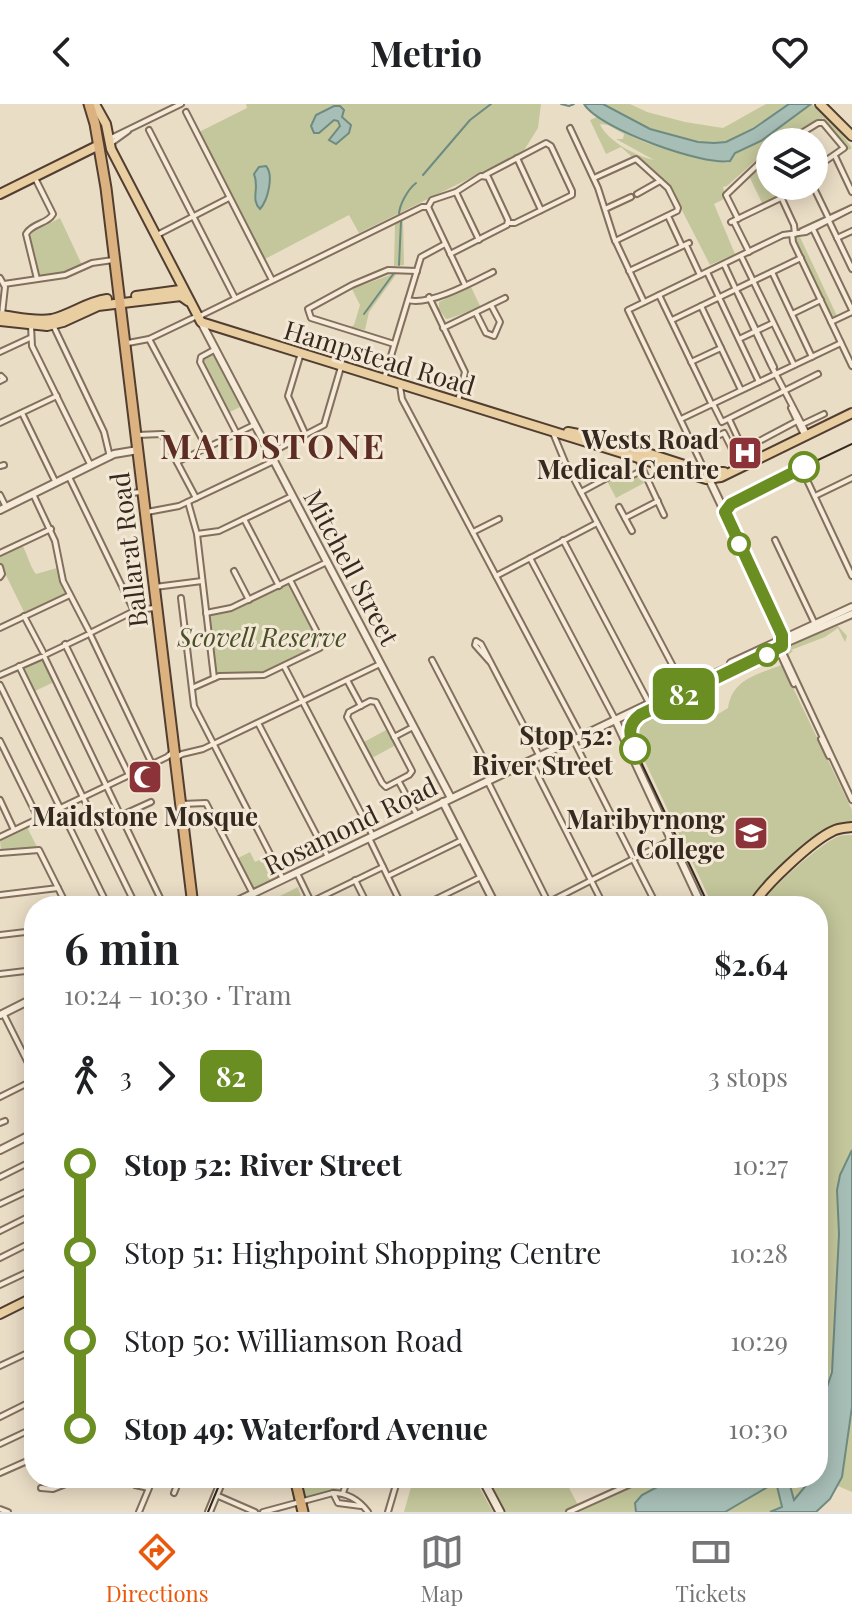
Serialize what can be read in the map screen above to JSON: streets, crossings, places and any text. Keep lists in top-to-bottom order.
{
  "streets": {
    "highway": ["Ballarat Road"],
    "main road": ["Hampstead Road", "Mitchell Street"],
    "street": ["Rosamond Road"]
  },
  "crossings": [
    ["Hampstead Road", "Mitchell Street"],
    ["Mitchell Street", "Rosamond Road"]
  ],
  "districts": ["MAIDSTONE"],
  "parks": ["Scovell Reserve"],
  "places": {
    "hospital": ["Wests Road Medical Centre"],
    "other": ["Stop 52: River Street"],
    "mosque": ["Maidstone Mosque"],
    "school or university": ["Maribyrnong College"]
  },
  "lines": ["tram line 82"],
  "page": {
    "header": "Metrio",
    "on_map": "82",
    "heading": ["6 min", "10:24 – 10:30 · Tram", "$2.64"],
    "legs": ["3", "82", "3 stops"],
    "list": [
      {
        "name": "Stop 52: River Street",
        "value": "10:27"
      },
      {
        "name": "Stop 51: Highpoint Shopping Centre",
        "value": "10:28"
      },
      {
        "name": "Stop 50: Williamson Road",
        "value": "10:29"
      },
      {
        "name": "Stop 49: Waterford Avenue",
        "value": "10:30"
      }
    ],
    "tabs": ["Directions", "Map", "Tickets"]
  }
}
